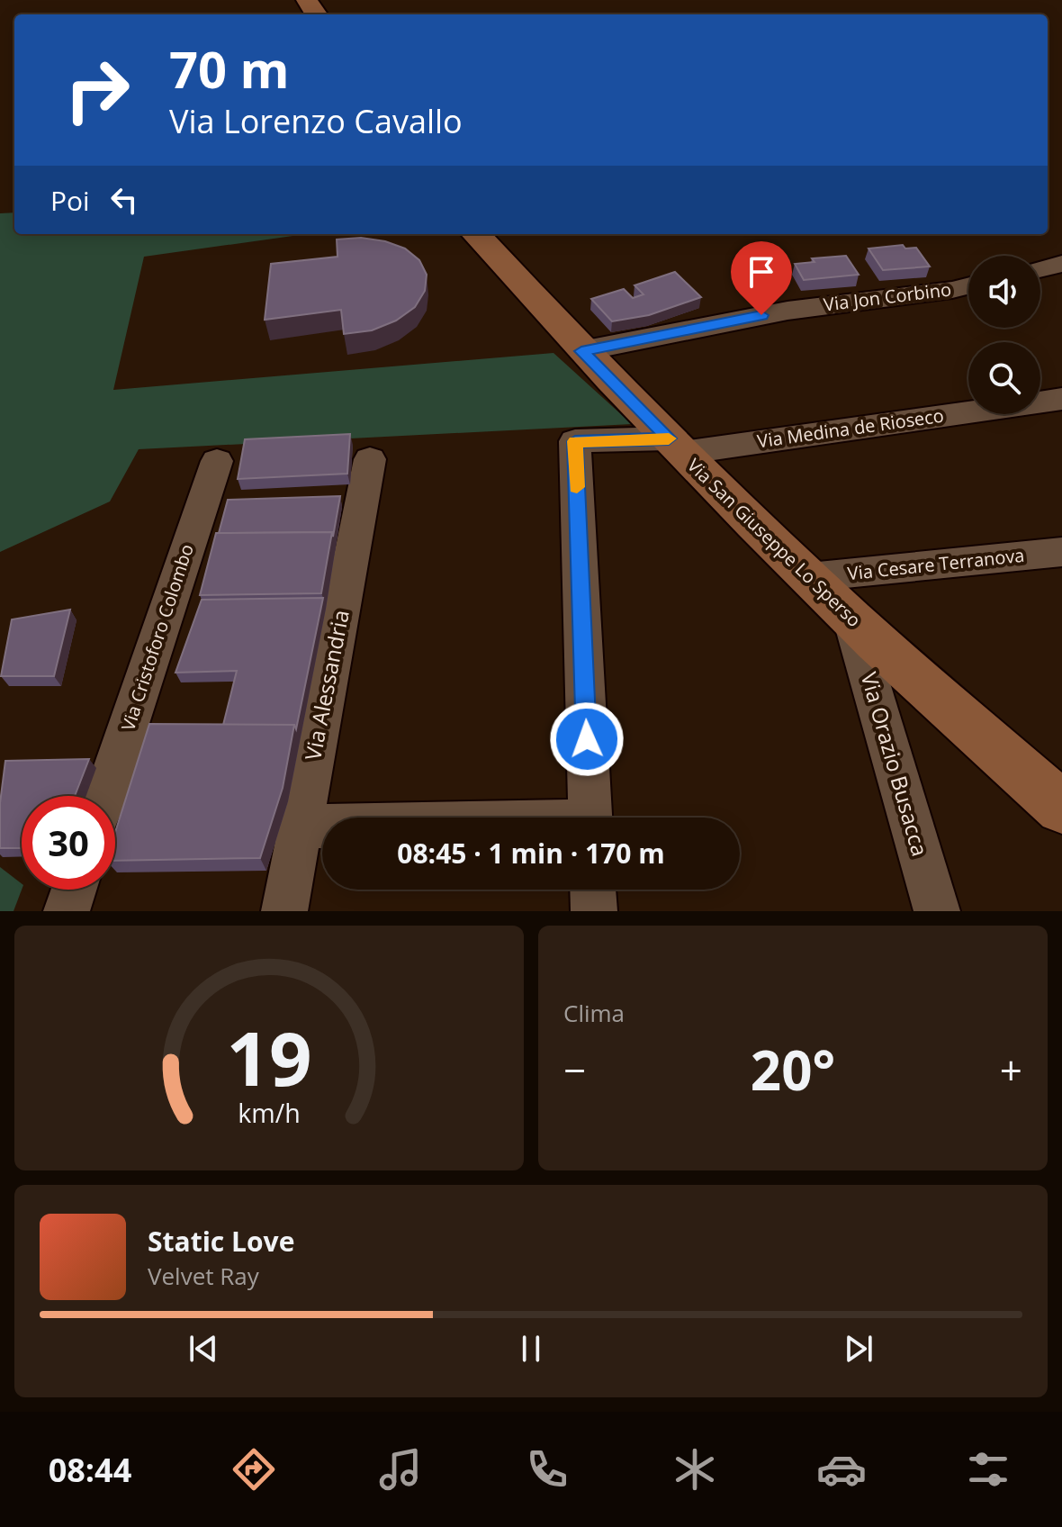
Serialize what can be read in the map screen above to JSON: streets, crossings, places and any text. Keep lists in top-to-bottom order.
{
  "streets": {
    "street": [
      "Via Jon Corbino",
      "Via Medina de Rioseco",
      "Via San Giuseppe Lo Sperso",
      "Via Cesare Terranova",
      "Via Cristoforo Colombo",
      "Via Alessandria",
      "Via Orazio Busacca"
    ]
  },
  "crossings": [
    ["Via Jon Corbino", "Via San Giuseppe Lo Sperso"],
    ["Via Medina de Rioseco", "Via San Giuseppe Lo Sperso"],
    ["Via San Giuseppe Lo Sperso", "Via Cesare Terranova"],
    ["Via San Giuseppe Lo Sperso", "Via Orazio Busacca"]
  ],
  "page": {
    "turn": ["70 m", "Via Lorenzo Cavallo"],
    "then": "Poi",
    "limit": "30",
    "trip": "08:45 · 1 min · 170 m",
    "tile": "Clima",
    "heat": ["−", "20°", "+"],
    "song": ["Static Love", "Velvet Ray"],
    "tabs": "08:44",
    "gauge": ["19", "km/h"]
  }
}
